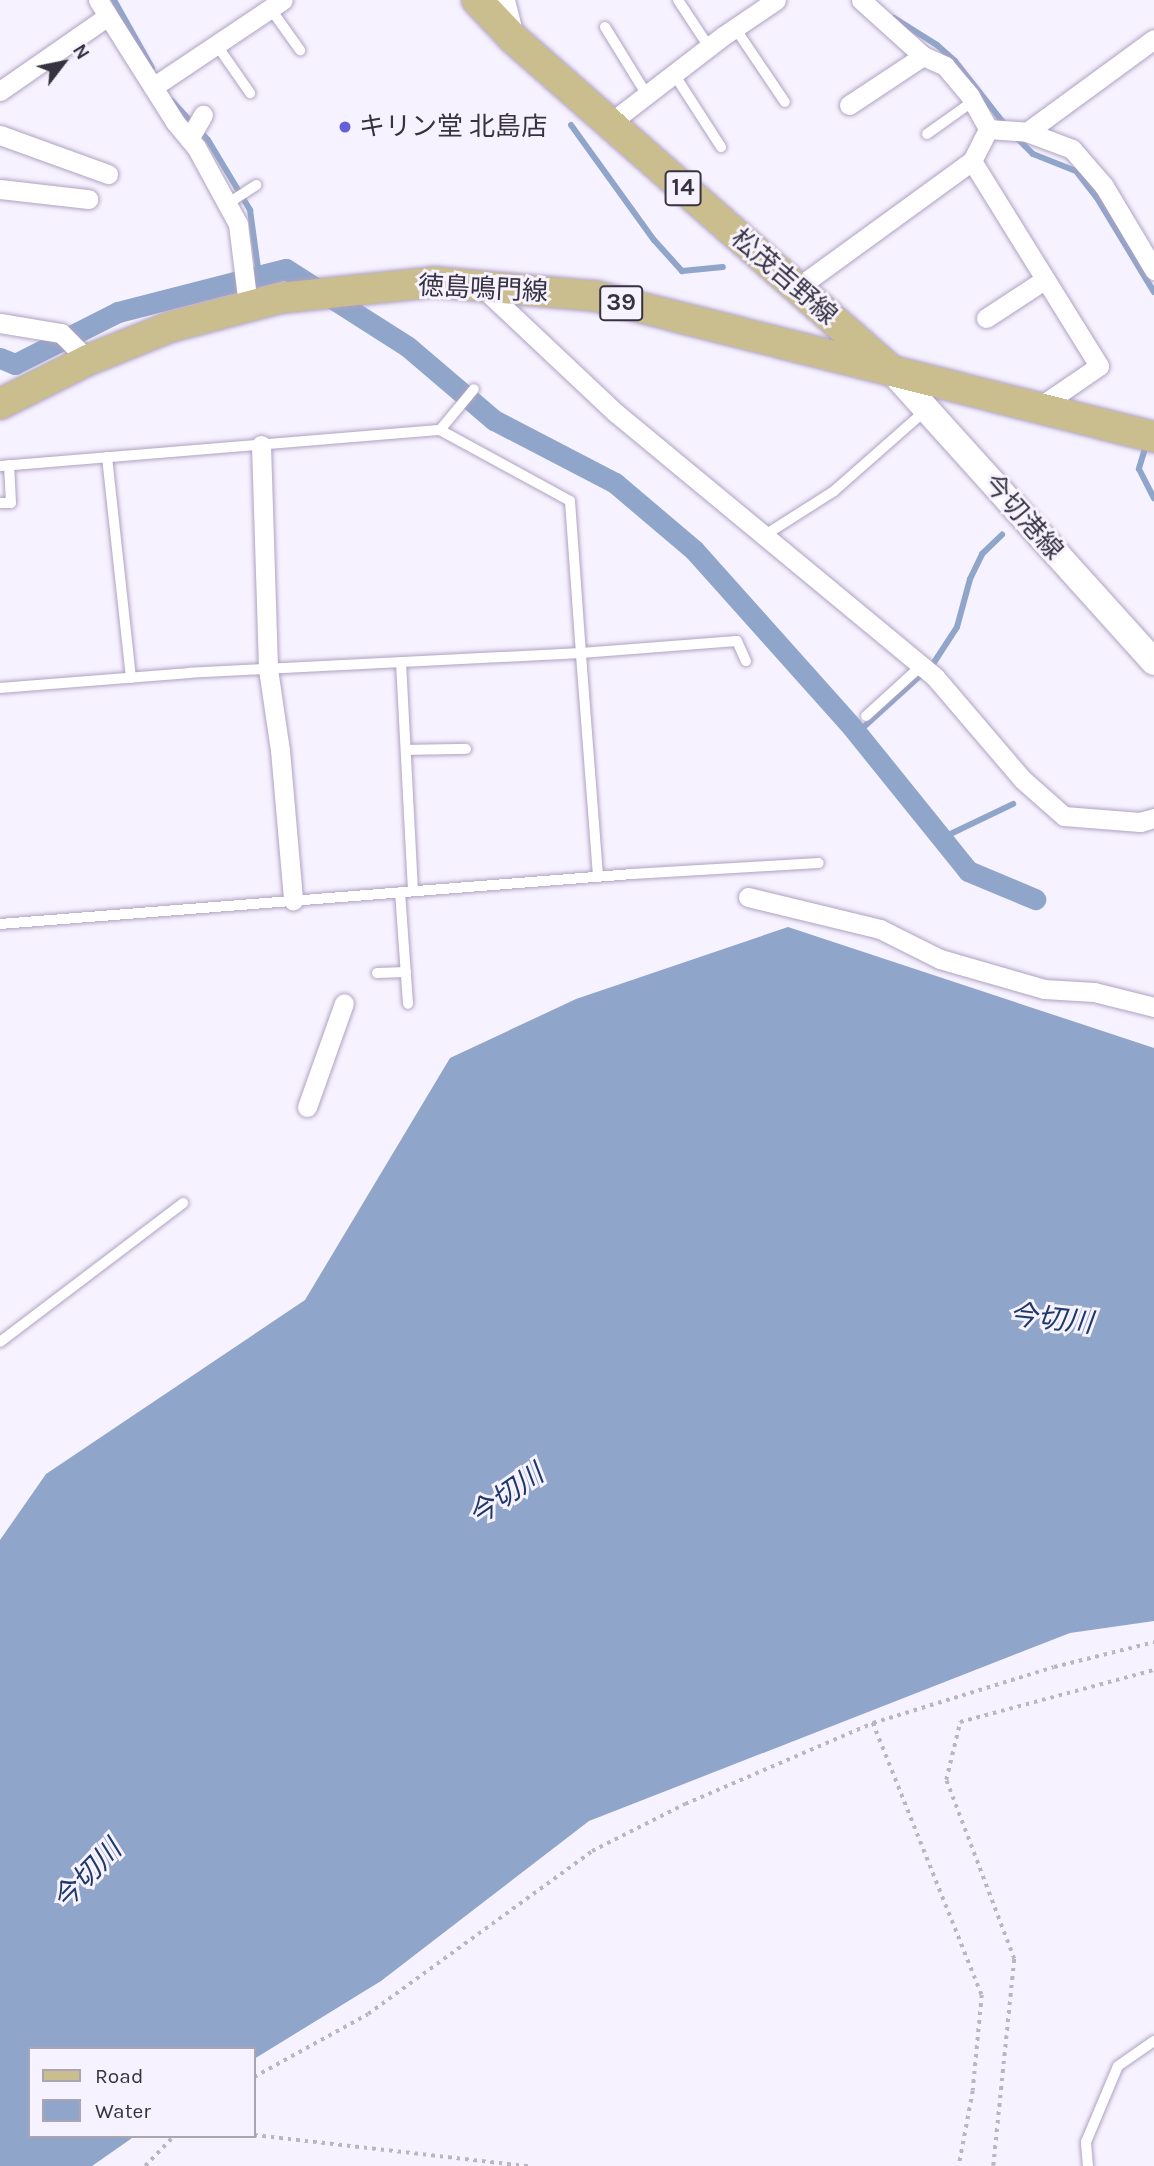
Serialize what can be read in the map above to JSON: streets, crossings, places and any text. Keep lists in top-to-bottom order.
{
  "streets": {
    "main road": [
      "14",
      "松茂吉野線",
      "徳島鳴門線",
      "39",
      "今切港線"
    ]
  },
  "crossings": [
    ["松茂吉野線", "徳島鳴門線"],
    ["松茂吉野線", "今切港線"],
    ["徳島鳴門線", "今切港線"]
  ],
  "water": ["今切川"],
  "places": ["キリン堂 北島店"],
  "legend": ["Road", "Water"],
  "north": "top right"
}
